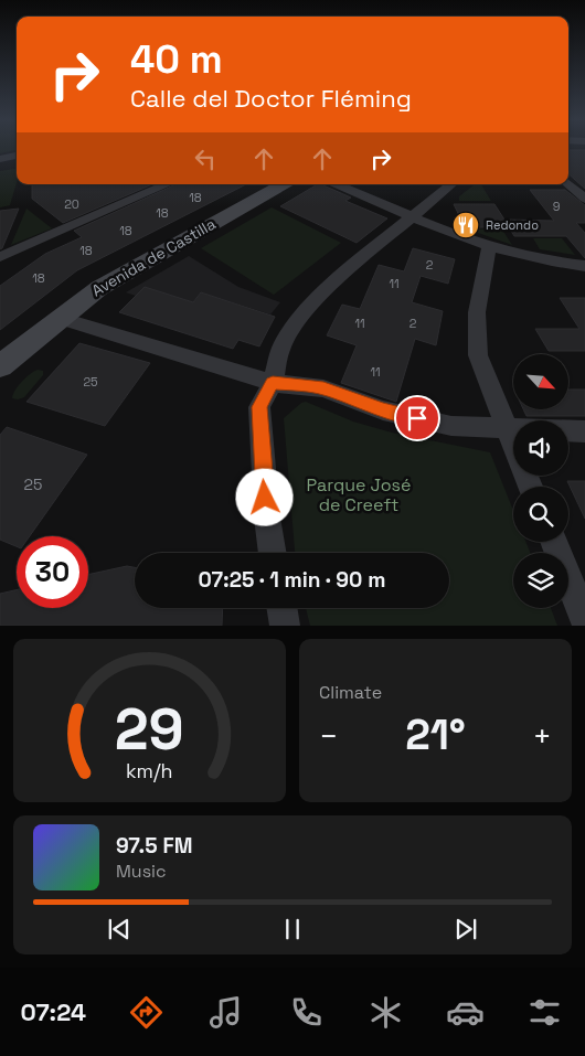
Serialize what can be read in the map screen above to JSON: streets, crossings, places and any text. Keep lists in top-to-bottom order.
{
  "streets": {
    "street": ["Avenida de Castilla"]
  },
  "parks": ["Parque José de Creeft"],
  "places": {
    "restaurant": ["Redondo"]
  },
  "house_numbers": [
    "18",
    "20",
    "9",
    "18",
    "18",
    "18",
    "2",
    "18",
    "11",
    "11",
    "2",
    "11",
    "25",
    "25"
  ],
  "north": "bottom right",
  "page": {
    "turn": ["40 m", "Calle del Doctor Fléming"],
    "limit": "30",
    "trip": "07:25 · 1 min · 90 m",
    "tile": "Climate",
    "heat": ["−", "21°", "+"],
    "song": ["97.5 FM", "Music"],
    "tabs": "07:24",
    "gauge": ["29", "km/h"]
  }
}
